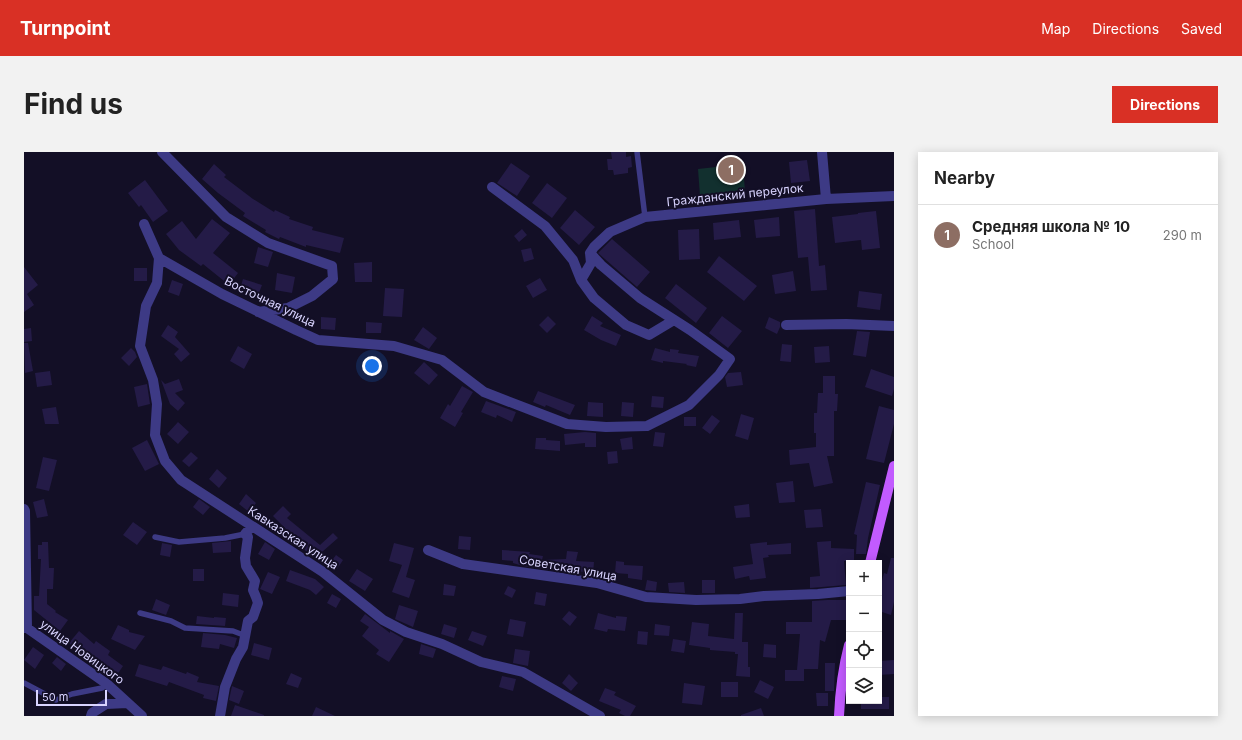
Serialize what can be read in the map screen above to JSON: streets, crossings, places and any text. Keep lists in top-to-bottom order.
{
  "streets": {
    "street": [
      "Гражданский переулок",
      "Восточная улица",
      "Кавказская улица",
      "Советская улица",
      "улица Новицкого"
    ]
  },
  "crossings": [
    ["Восточная улица", "Кавказская улица"]
  ],
  "scale_bar": "50 m",
  "page": {
    "header": "Turnpoint",
    "nav": ["Map", "Directions", "Saved"],
    "buttons": "Directions",
    "title": "Find us",
    "heading": "Nearby",
    "pins": "1",
    "list": [
      {
        "mark": "1",
        "name": "Средняя школа № 10",
        "note": "School",
        "value": "290 m"
      }
    ],
    "map_buttons": ["+", "−"],
    "scale": "50 m"
  }
}
